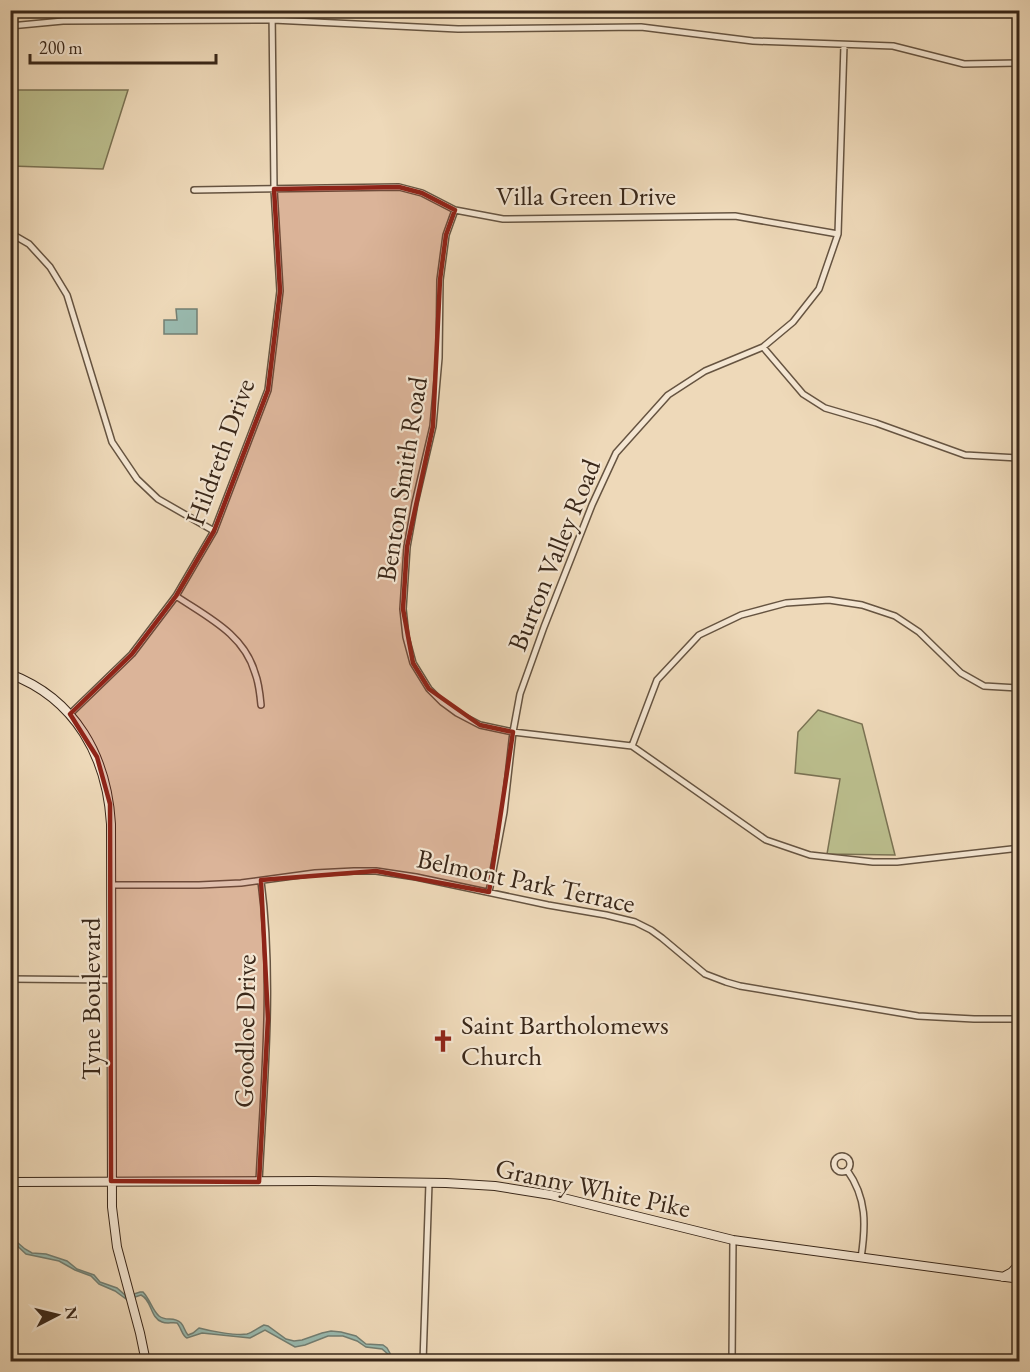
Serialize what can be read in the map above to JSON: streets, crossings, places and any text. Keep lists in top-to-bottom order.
{
  "streets": {
    "main road": ["Tyne Boulevard", "Granny White Pike"],
    "street": [
      "Villa Green Drive",
      "Hildreth Drive",
      "Benton Smith Road",
      "Burton Valley Road",
      "Belmont Park Terrace",
      "Goodloe Drive"
    ]
  },
  "crossings": [
    ["Villa Green Drive", "Hildreth Drive"],
    ["Villa Green Drive", "Benton Smith Road"],
    ["Villa Green Drive", "Burton Valley Road"],
    ["Hildreth Drive", "Tyne Boulevard"],
    ["Benton Smith Road", "Burton Valley Road"],
    ["Burton Valley Road", "Belmont Park Terrace"],
    ["Belmont Park Terrace", "Tyne Boulevard"],
    ["Belmont Park Terrace", "Goodloe Drive"],
    ["Tyne Boulevard", "Granny White Pike"],
    ["Goodloe Drive", "Granny White Pike"]
  ],
  "places": {
    "church": ["Saint Bartholomews Church"]
  },
  "scale_bar": "200 m",
  "north": "right"
}
